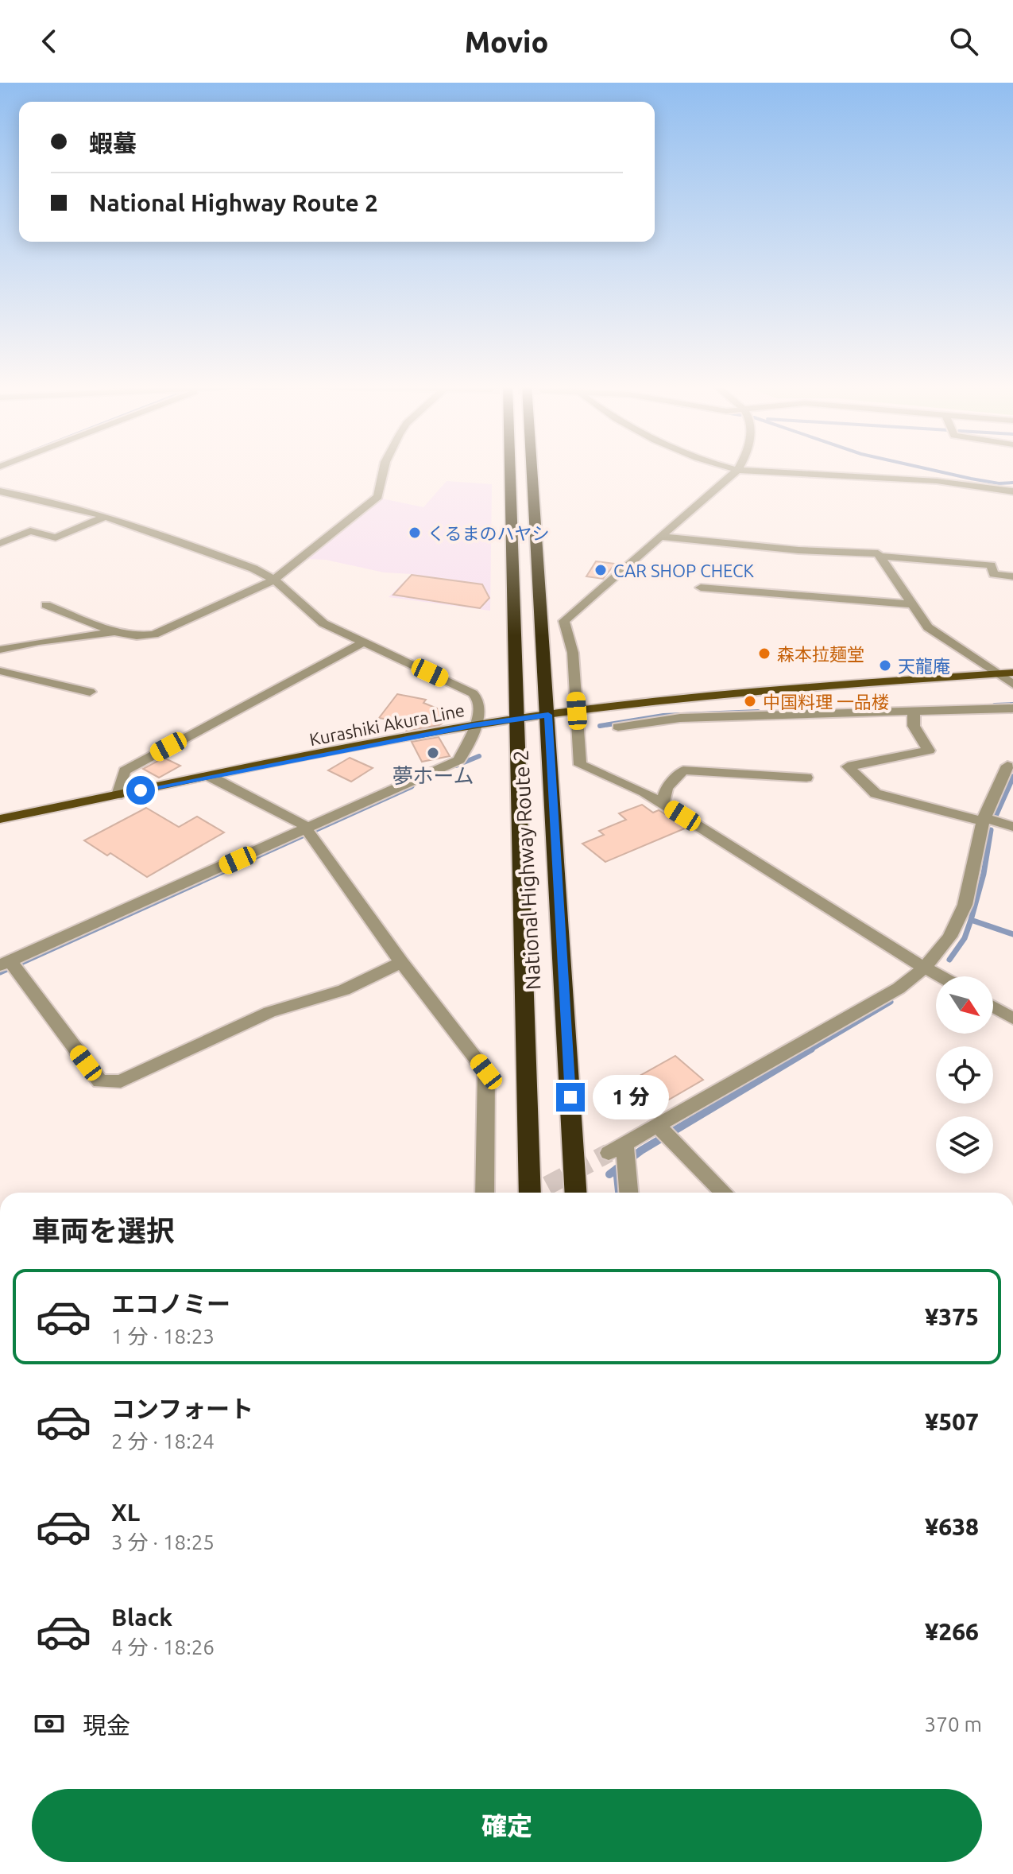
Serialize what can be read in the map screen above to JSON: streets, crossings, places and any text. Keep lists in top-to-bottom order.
{
  "streets": {
    "highway": ["National Highway Route 2"],
    "main road": ["Kurashiki Akura Line"]
  },
  "crossings": [
    ["Kurashiki Akura Line", "National Highway Route 2"]
  ],
  "places": [
    "くるまのハヤシ",
    "CAR SHOP CHECK",
    "森本拉麺堂",
    "天龍庵",
    "中国料理 一品楼",
    "夢ホーム"
  ],
  "north": "bottom right",
  "page": {
    "header": "Movio",
    "banner": ["蝦蟇", "National Highway Route 2"],
    "bubble": "1 分",
    "heading": "車両を選択",
    "list": [
      {
        "name": "エコノミー",
        "note": "1 分 · 18:23",
        "value": "¥375"
      },
      {
        "name": "コンフォート",
        "note": "2 分 · 18:24",
        "value": "¥507"
      },
      {
        "name": "XL",
        "note": "3 分 · 18:25",
        "value": "¥638"
      },
      {
        "name": "Black",
        "note": "4 分 · 18:26",
        "value": "¥266"
      }
    ],
    "pay": ["現金", "370 m"],
    "buttons": "確定"
  }
}
